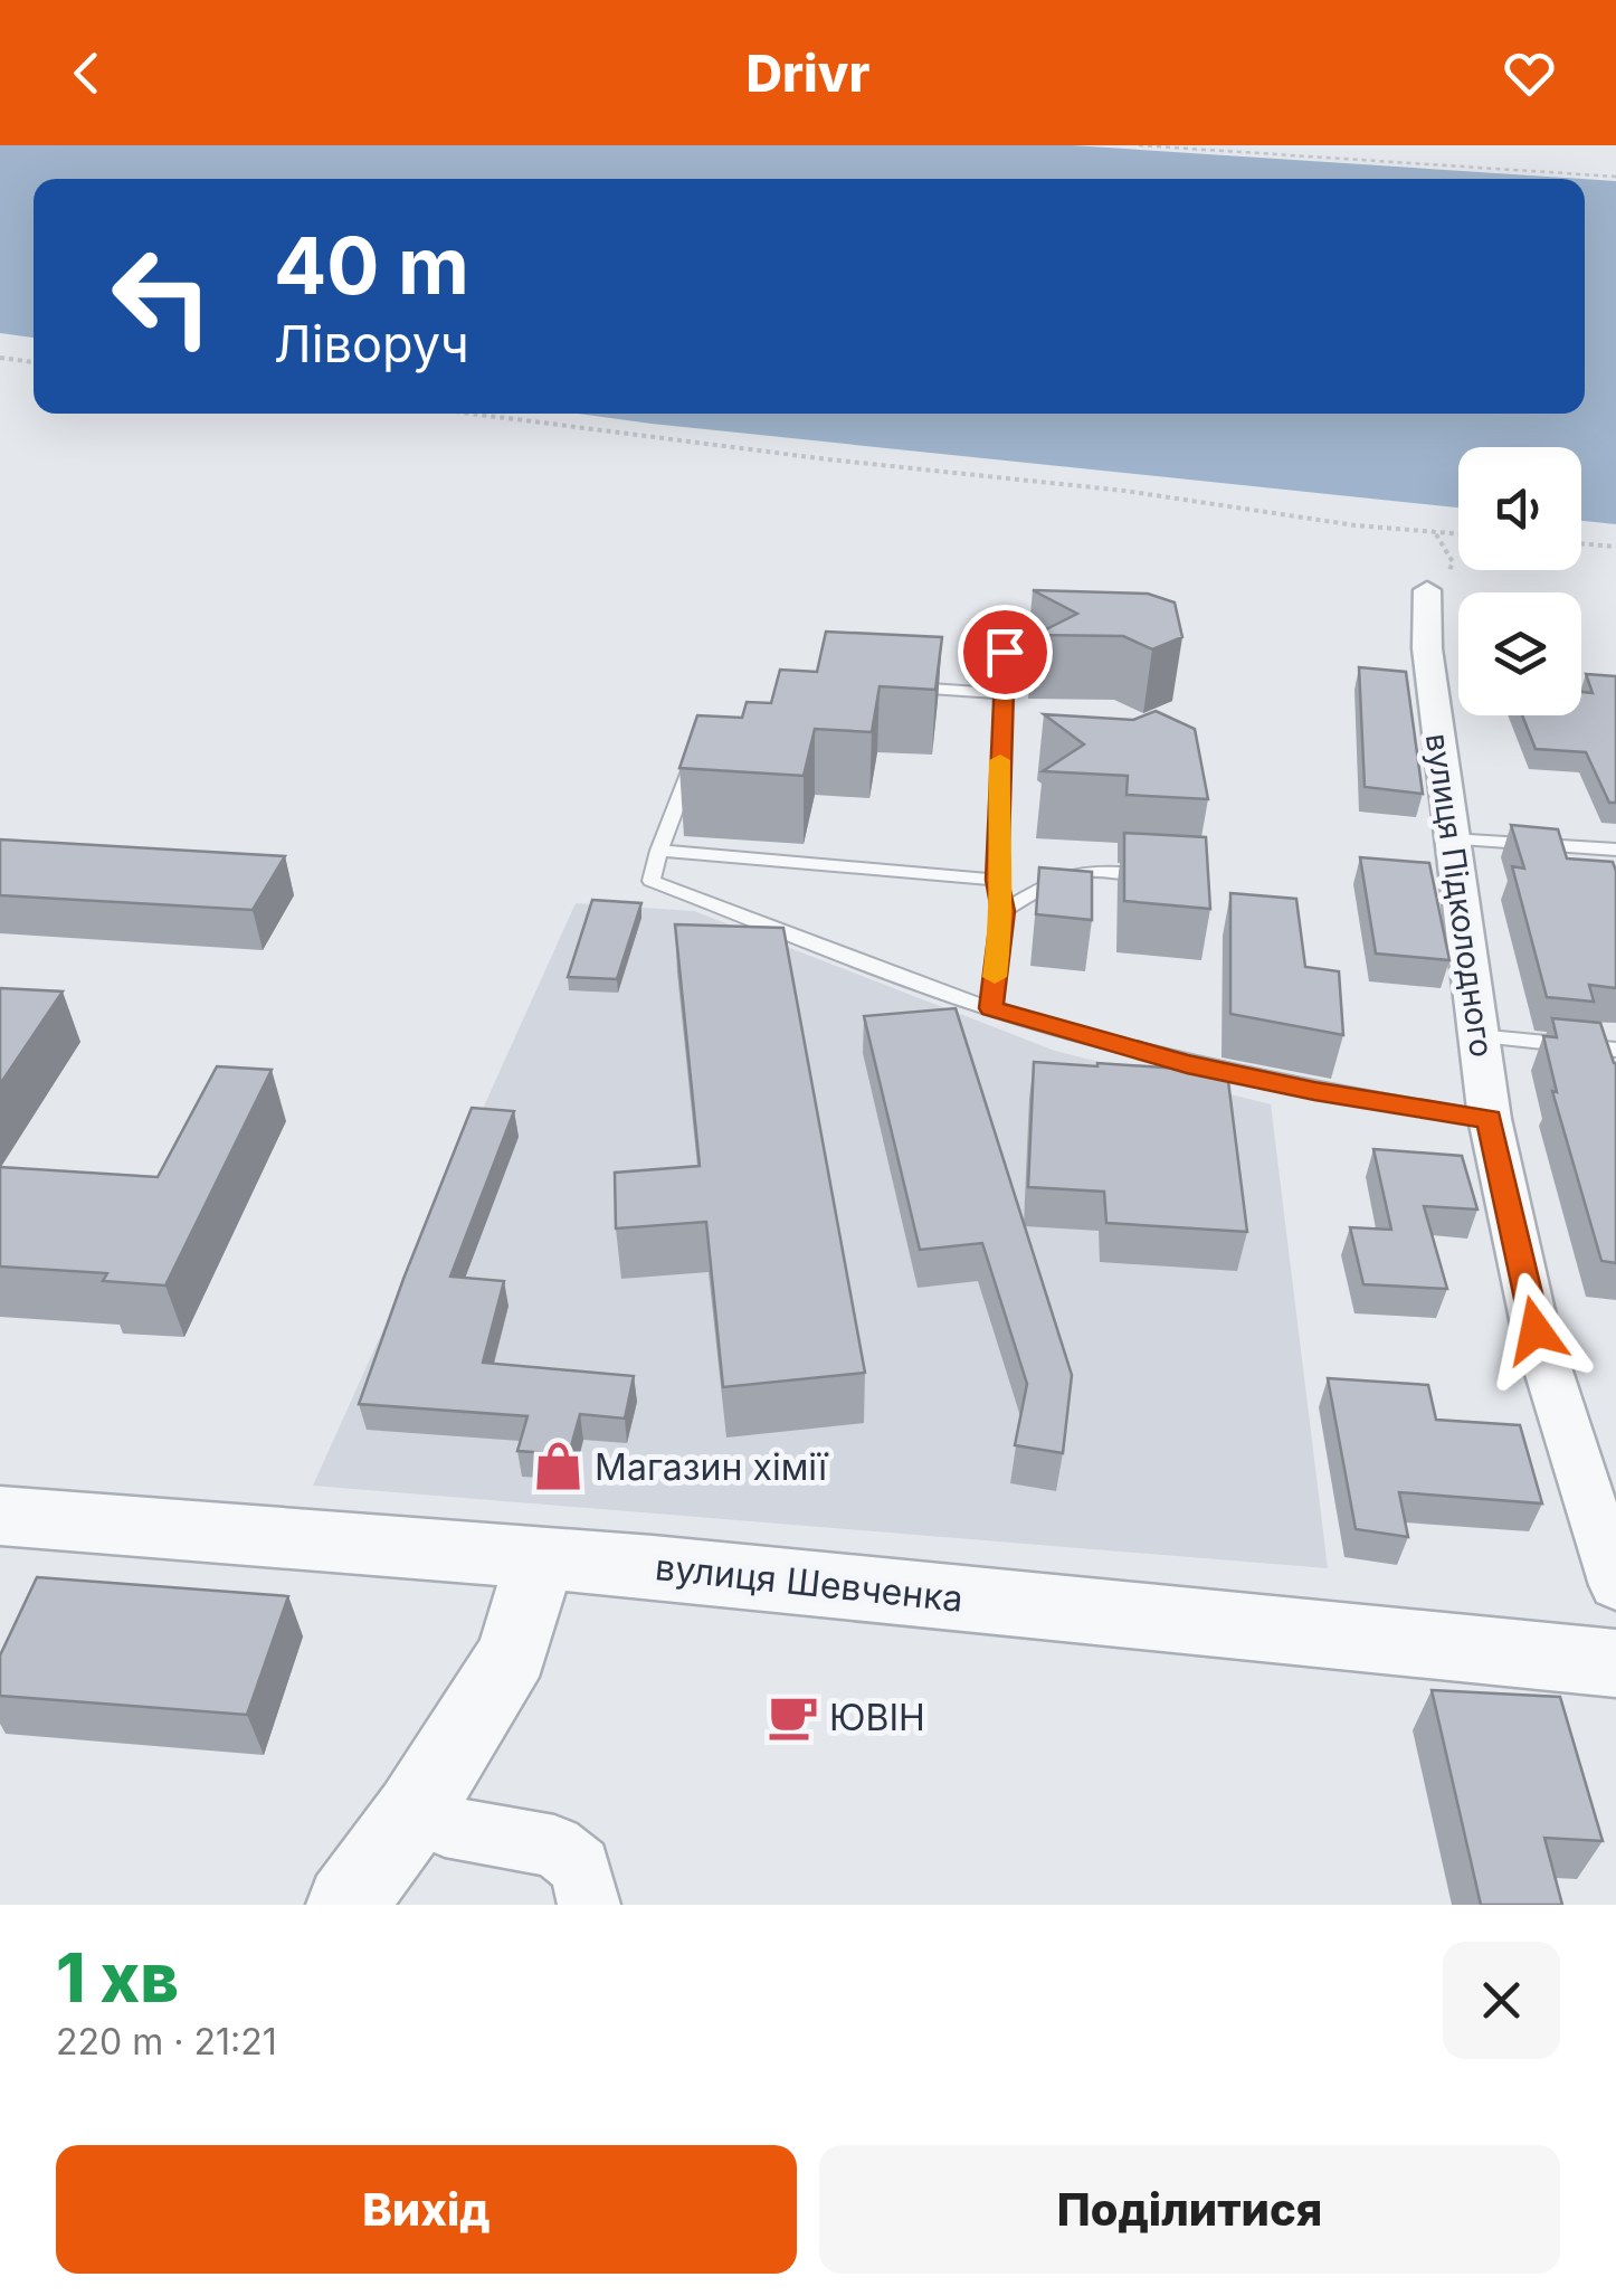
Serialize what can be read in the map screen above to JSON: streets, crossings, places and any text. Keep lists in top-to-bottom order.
{
  "streets": {
    "street": ["вулиця Підколодного", "вулиця Шевченка"]
  },
  "places": {
    "shop": ["Магазин хімії"],
    "cafe": ["ЮВІН"]
  },
  "page": {
    "header": "Drivr",
    "turn": ["40 m", "Ліворуч"],
    "heading": ["1 хв", "220 m · 21:21"],
    "buttons": ["Вихід", "Поділитися"]
  }
}
